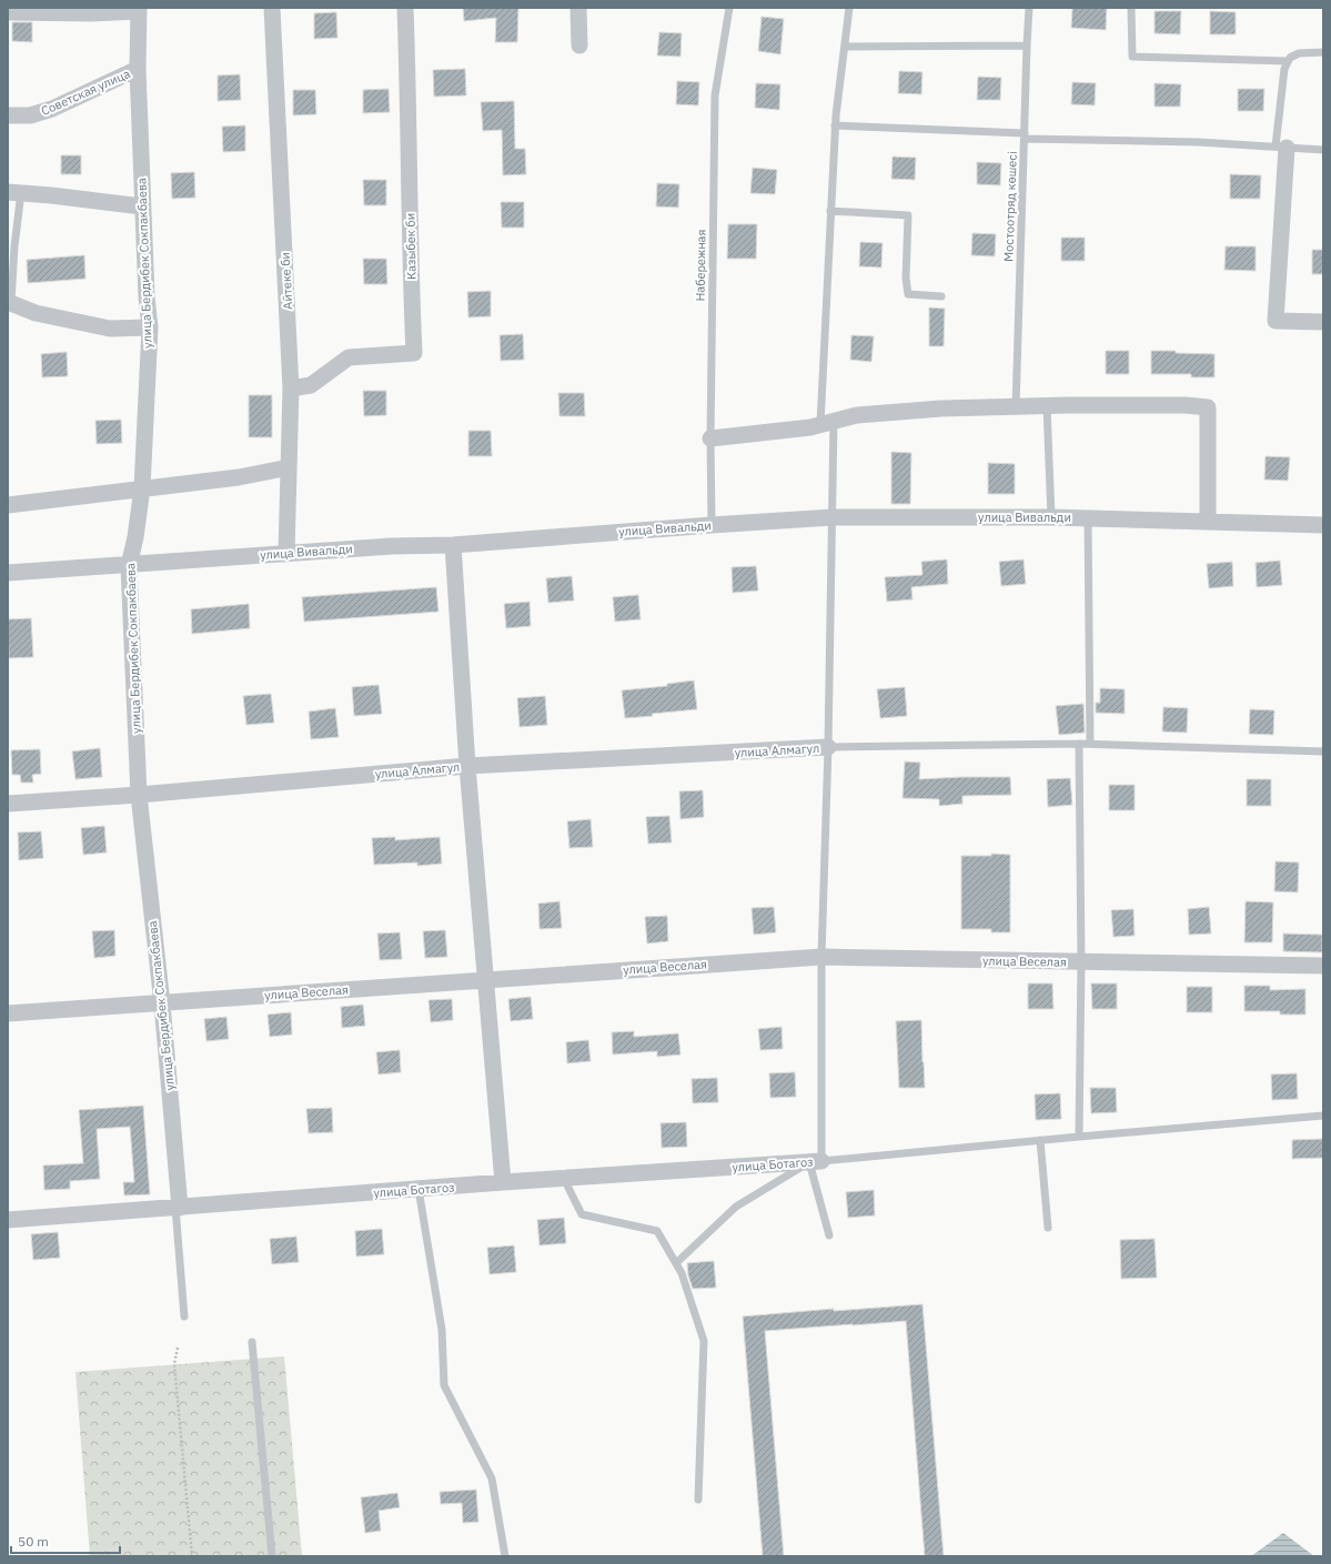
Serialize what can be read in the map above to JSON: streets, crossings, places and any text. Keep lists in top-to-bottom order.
{
  "streets": {
    "street": [
      "Советская улица",
      "Казыбек би",
      "улица Бердибек Сокпакбаева",
      "Айтеке би",
      "улица Вивальди",
      "улица Алмагул",
      "улица Веселая",
      "улица Ботагоз"
    ],
    "lane": ["Мостоотряд көшесі", "Набережная"]
  },
  "crossings": [
    ["Советская улица", "улица Бердибек Сокпакбаева"],
    ["Казыбек би", "Айтеке би"],
    ["улица Бердибек Сокпакбаева", "улица Вивальди"],
    ["улица Бердибек Сокпакбаева", "улица Алмагул"],
    ["улица Бердибек Сокпакбаева", "улица Веселая"],
    ["улица Бердибек Сокпакбаева", "улица Ботагоз"],
    ["Набережная", "улица Вивальди"],
    ["Айтеке би", "улица Вивальди"]
  ],
  "scale_bar": "50 m"
}
